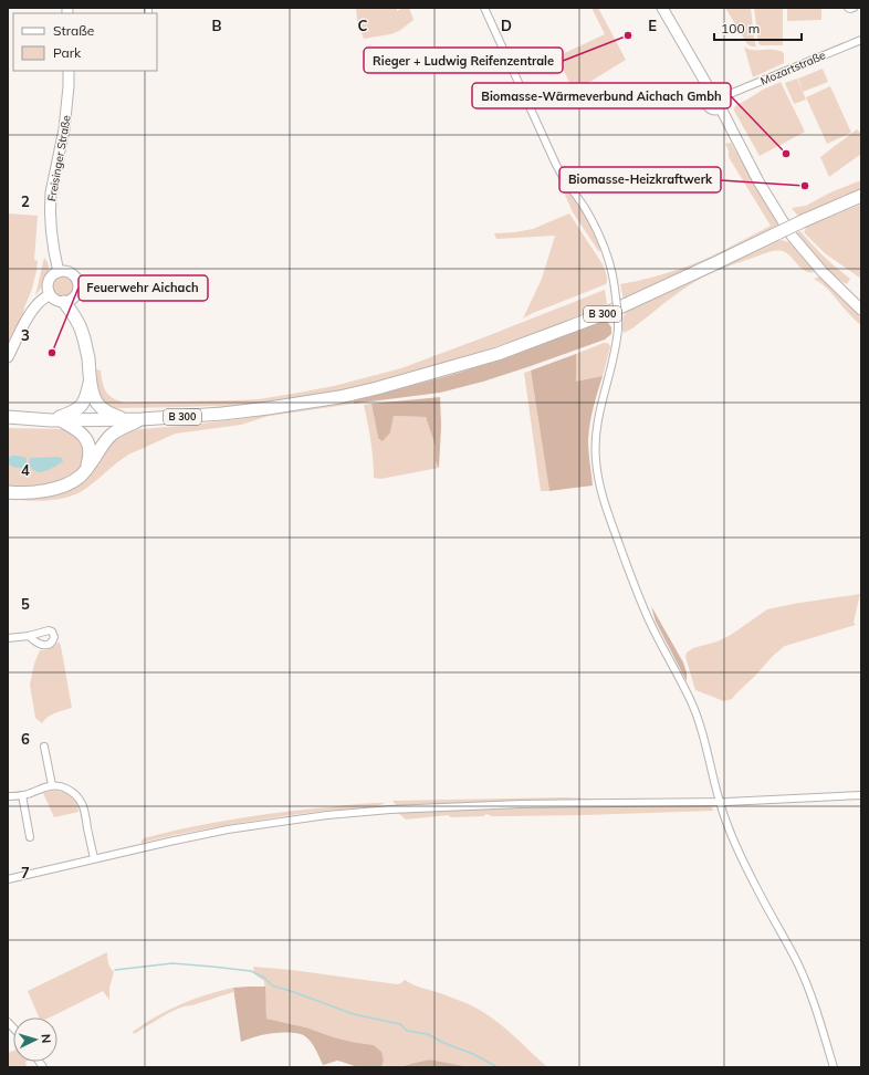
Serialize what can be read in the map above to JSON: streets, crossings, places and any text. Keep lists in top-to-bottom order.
{
  "streets": {
    "highway": ["B 300"],
    "main road": ["Freisinger Straße"],
    "street": ["Mozartstraße"]
  },
  "places": [
    "Rieger + Ludwig Reifenzentrale",
    "Biomasse-Wärmeverbund Aichach Gmbh",
    "Biomasse-Heizkraftwerk",
    "Feuerwehr Aichach"
  ],
  "legend": ["Straße", "Park"],
  "scale_bar": "100 m",
  "north": "right",
  "grid": {
    "columns": [
      "B",
      "C",
      "D",
      "E"
    ],
    "rows": [
      "2",
      "3",
      "4",
      "5",
      "6",
      "7"
    ]
  }
}
